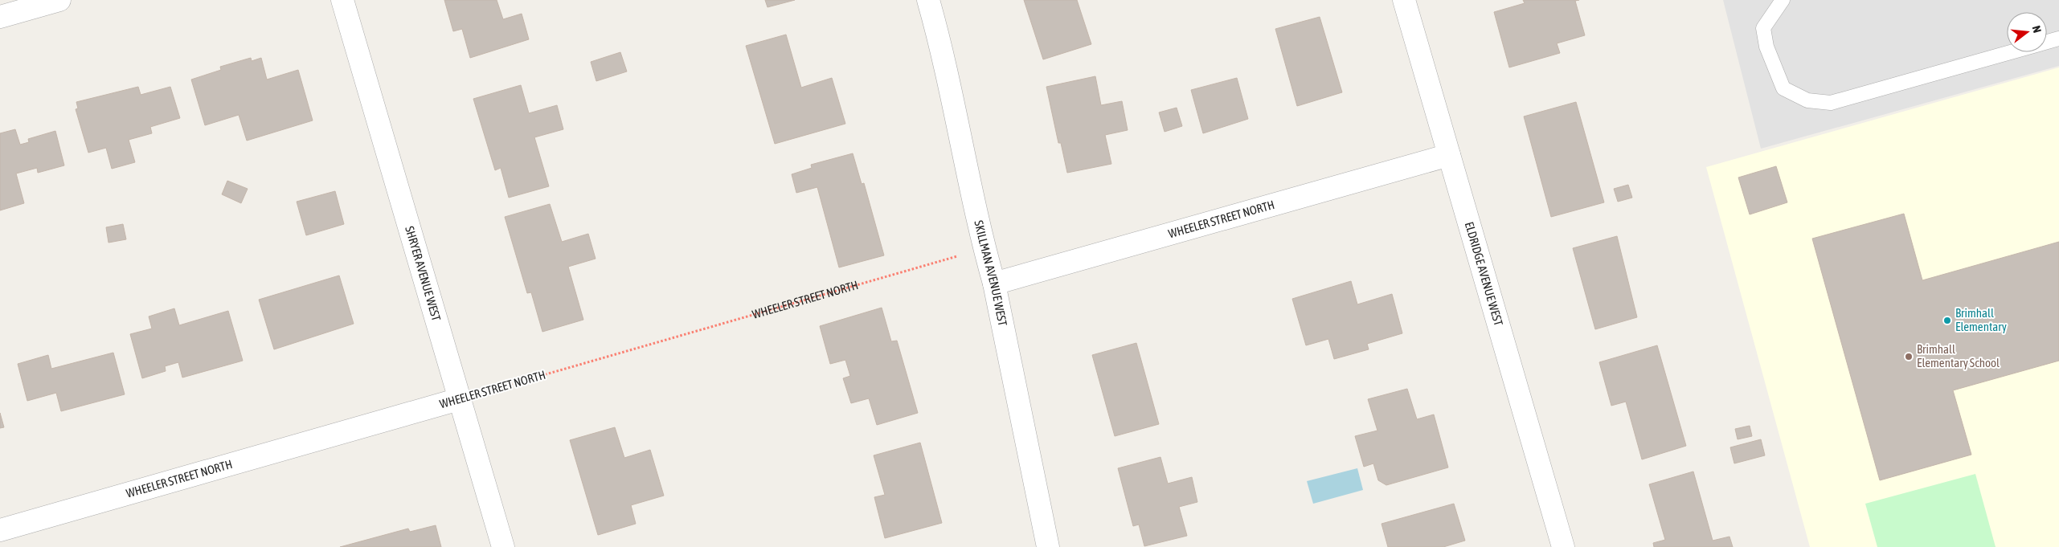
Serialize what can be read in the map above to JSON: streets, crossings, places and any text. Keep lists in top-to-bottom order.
{
  "streets": {
    "street": [
      "WHEELER STREET NORTH",
      "SKILLMAN AVENUE WEST",
      "SHRYER AVENUE WEST",
      "ELDRIDGE AVENUE WEST"
    ]
  },
  "crossings": [
    ["WHEELER STREET NORTH", "SKILLMAN AVENUE WEST"],
    ["WHEELER STREET NORTH", "SHRYER AVENUE WEST"],
    ["WHEELER STREET NORTH", "ELDRIDGE AVENUE WEST"]
  ],
  "places": ["Brimhall Elementary", "Brimhall Elementary School"],
  "north": "right"
}
